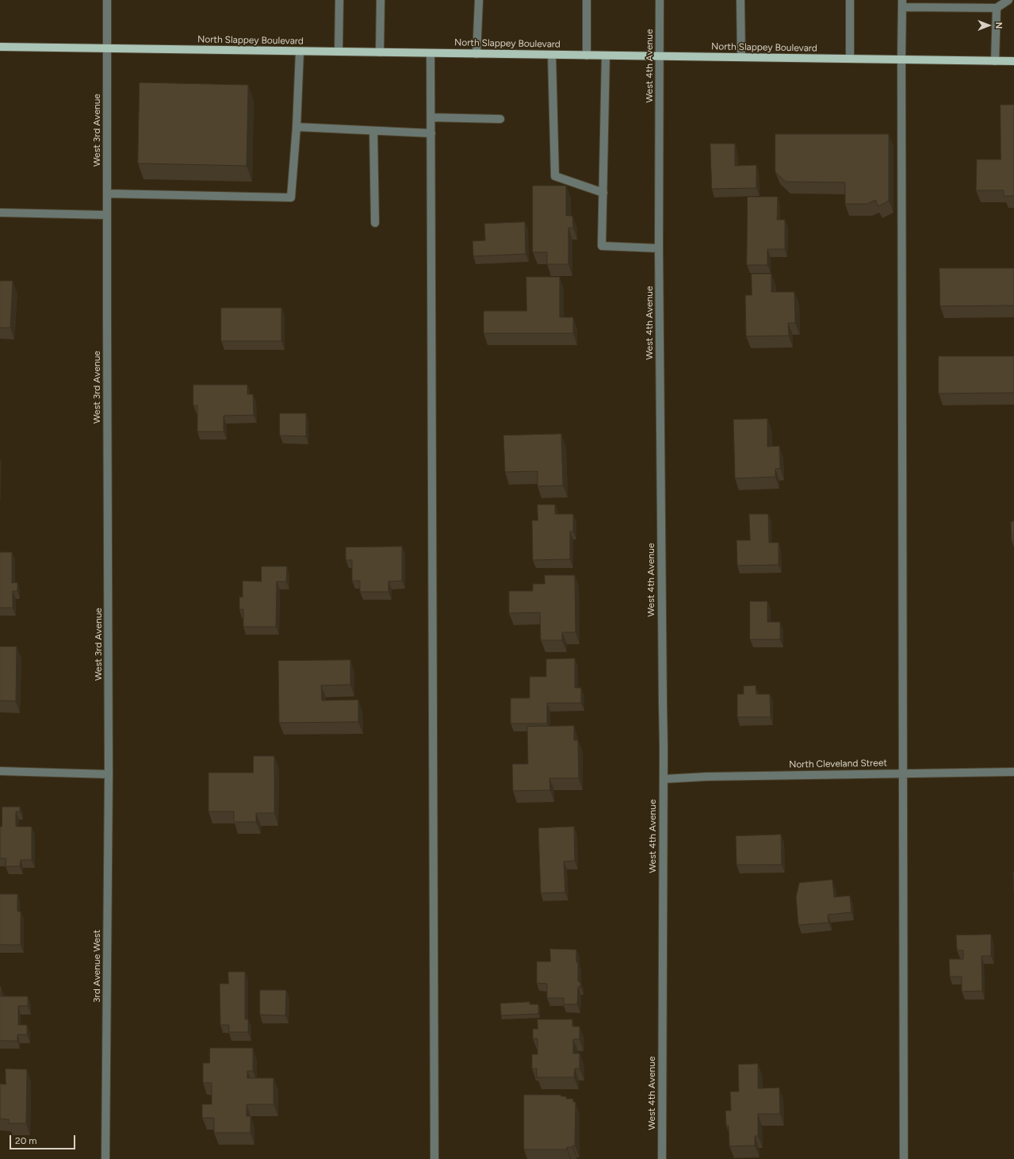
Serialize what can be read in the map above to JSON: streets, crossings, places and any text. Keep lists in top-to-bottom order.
{
  "streets": {
    "main road": ["North Slappey Boulevard"],
    "street": [
      "West 4th Avenue",
      "West 3rd Avenue",
      "North Cleveland Street",
      "3rd Avenue West"
    ]
  },
  "crossings": [
    ["North Slappey Boulevard", "West 4th Avenue"],
    ["North Slappey Boulevard", "West 3rd Avenue"],
    ["West 4th Avenue", "North Cleveland Street"],
    ["West 3rd Avenue", "3rd Avenue West"]
  ],
  "scale_bar": "20 m",
  "north": "right"
}
